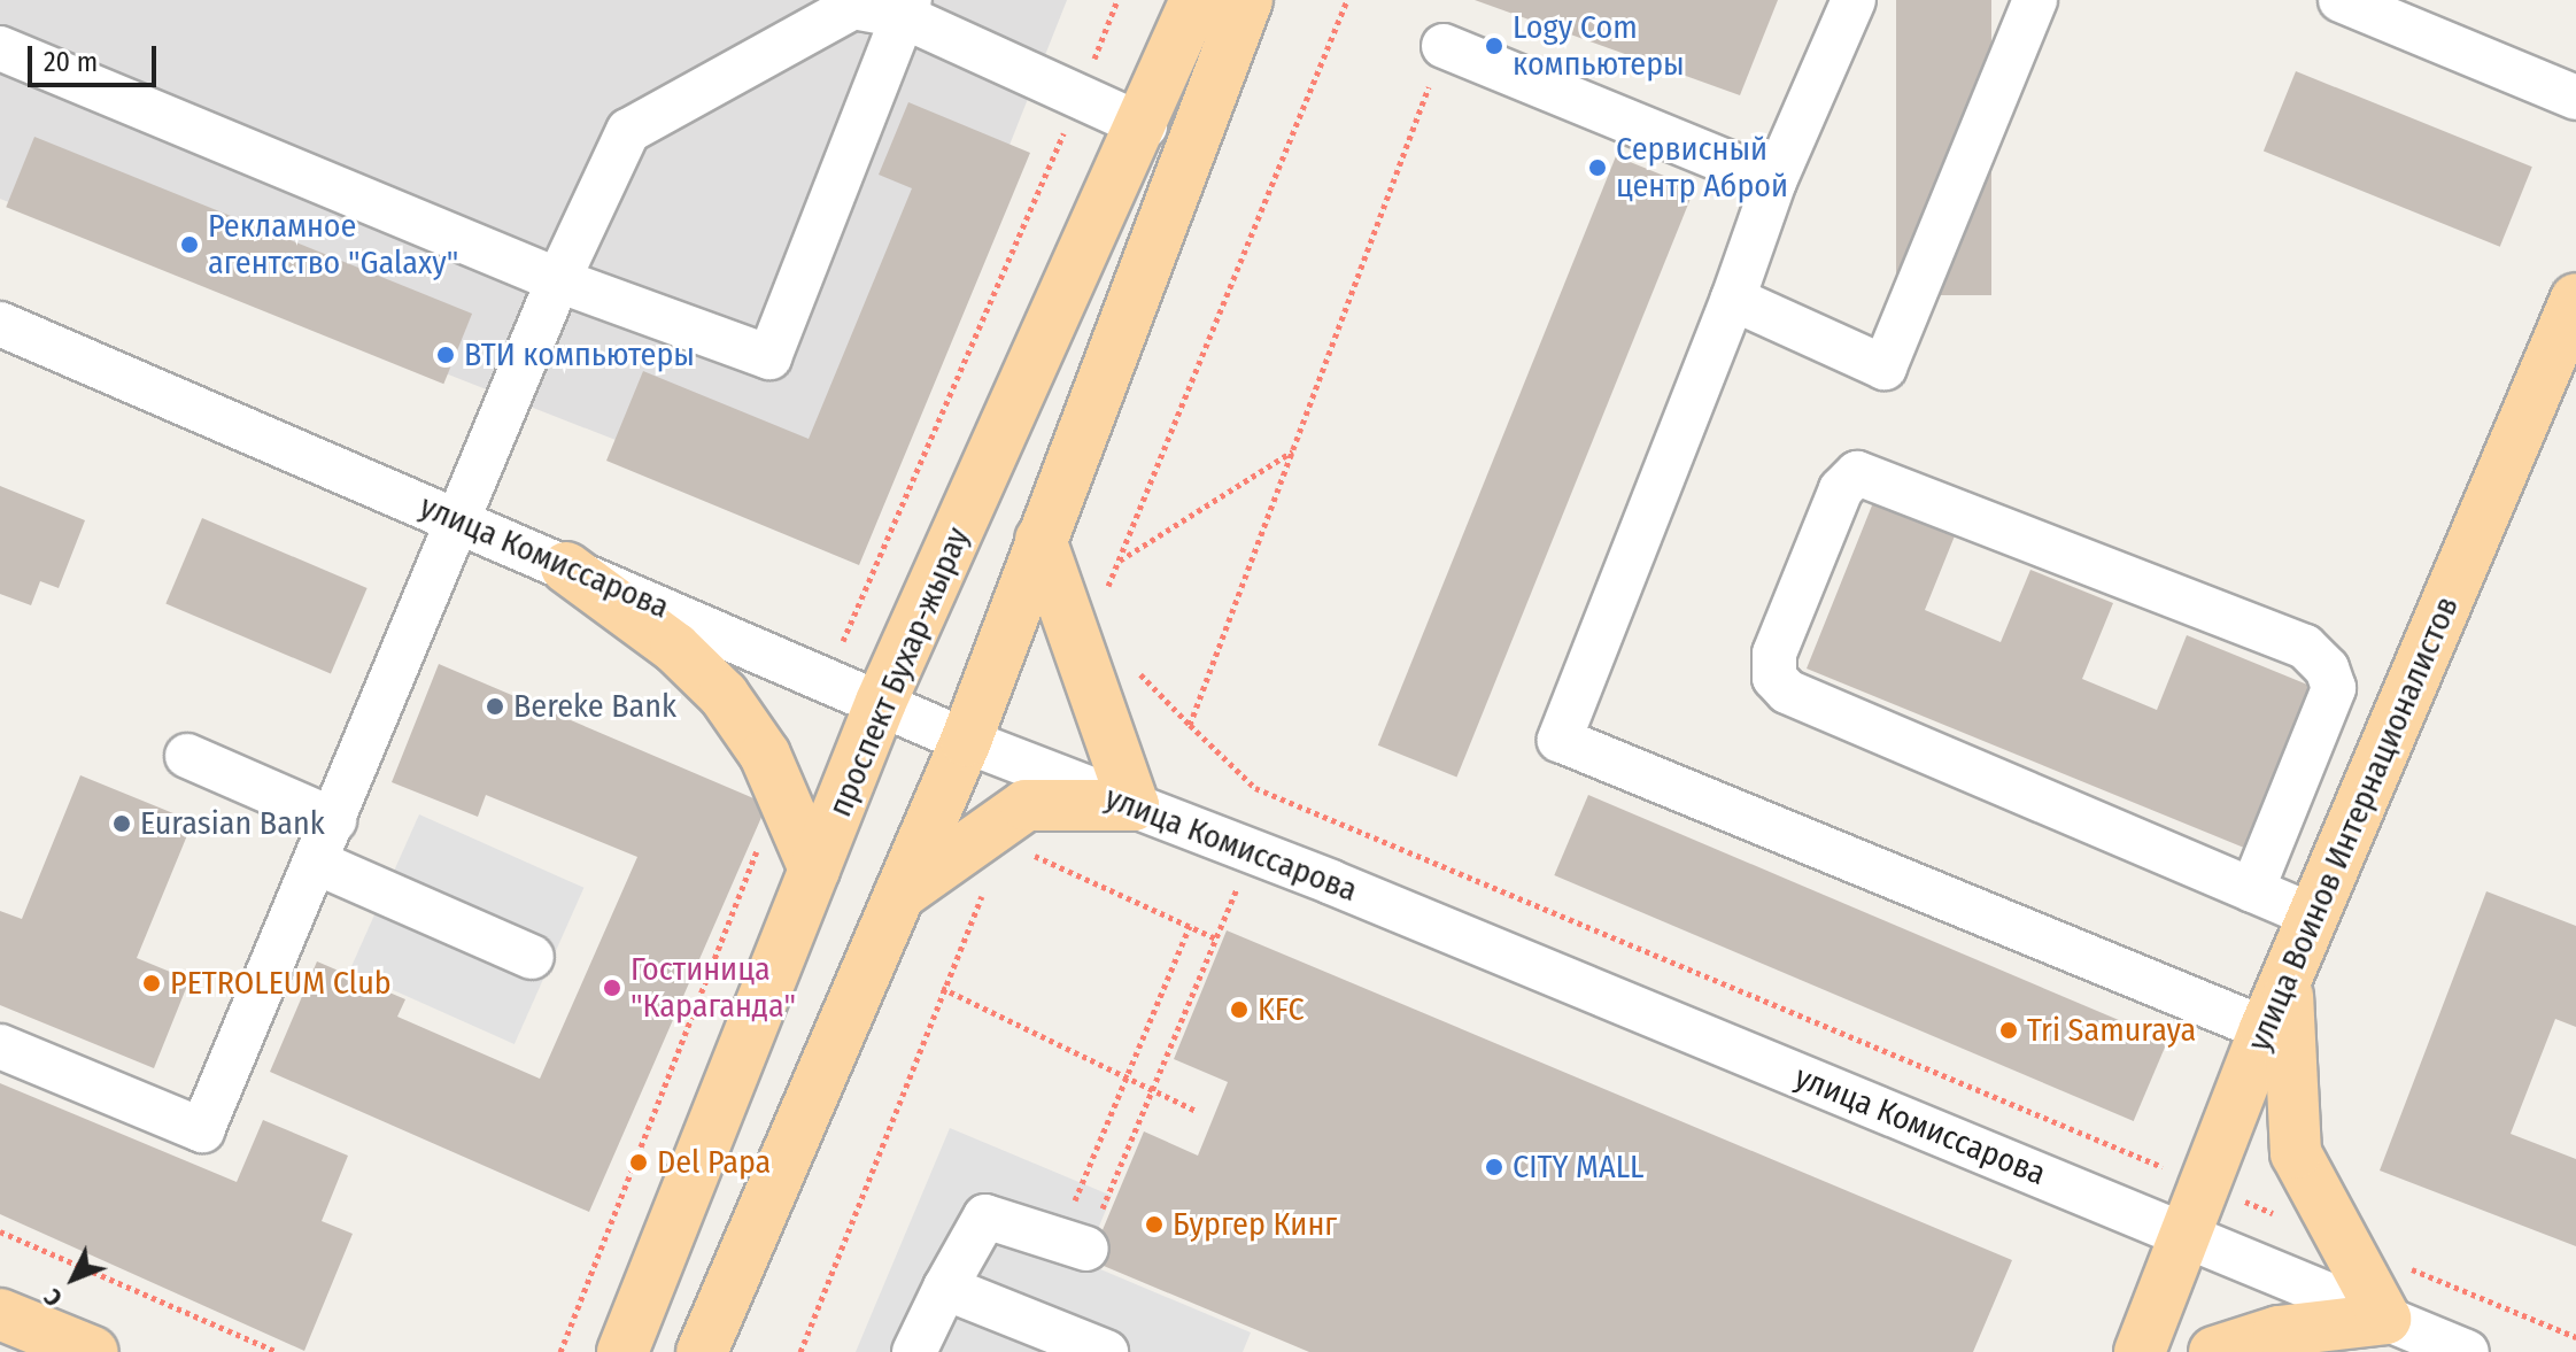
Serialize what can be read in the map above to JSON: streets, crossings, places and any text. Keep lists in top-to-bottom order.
{
  "streets": {
    "main road": ["проспект Бухар-жырау", "улица Воинов Интернационалистов"],
    "street": ["улица Комиссарова"]
  },
  "crossings": [
    ["улица Комиссарова", "проспект Бухар-жырау"],
    ["улица Комиссарова", "улица Воинов Интернационалистов"]
  ],
  "places": [
    "Logy Com компьютеры",
    "Сервисный центр Аброй",
    "Рекламное агентство \"Galaxy\"",
    "ВТИ компьютеры",
    "Bereke Bank",
    "Eurasian Bank",
    "PETROLEUM Club",
    "Гостиница \"Караганда\"",
    "KFC",
    "Tri Samuraya",
    "Del Papa",
    "CITY MALL",
    "Бургер Кинг"
  ],
  "scale_bar": "20 m",
  "north": "bottom left"
}
